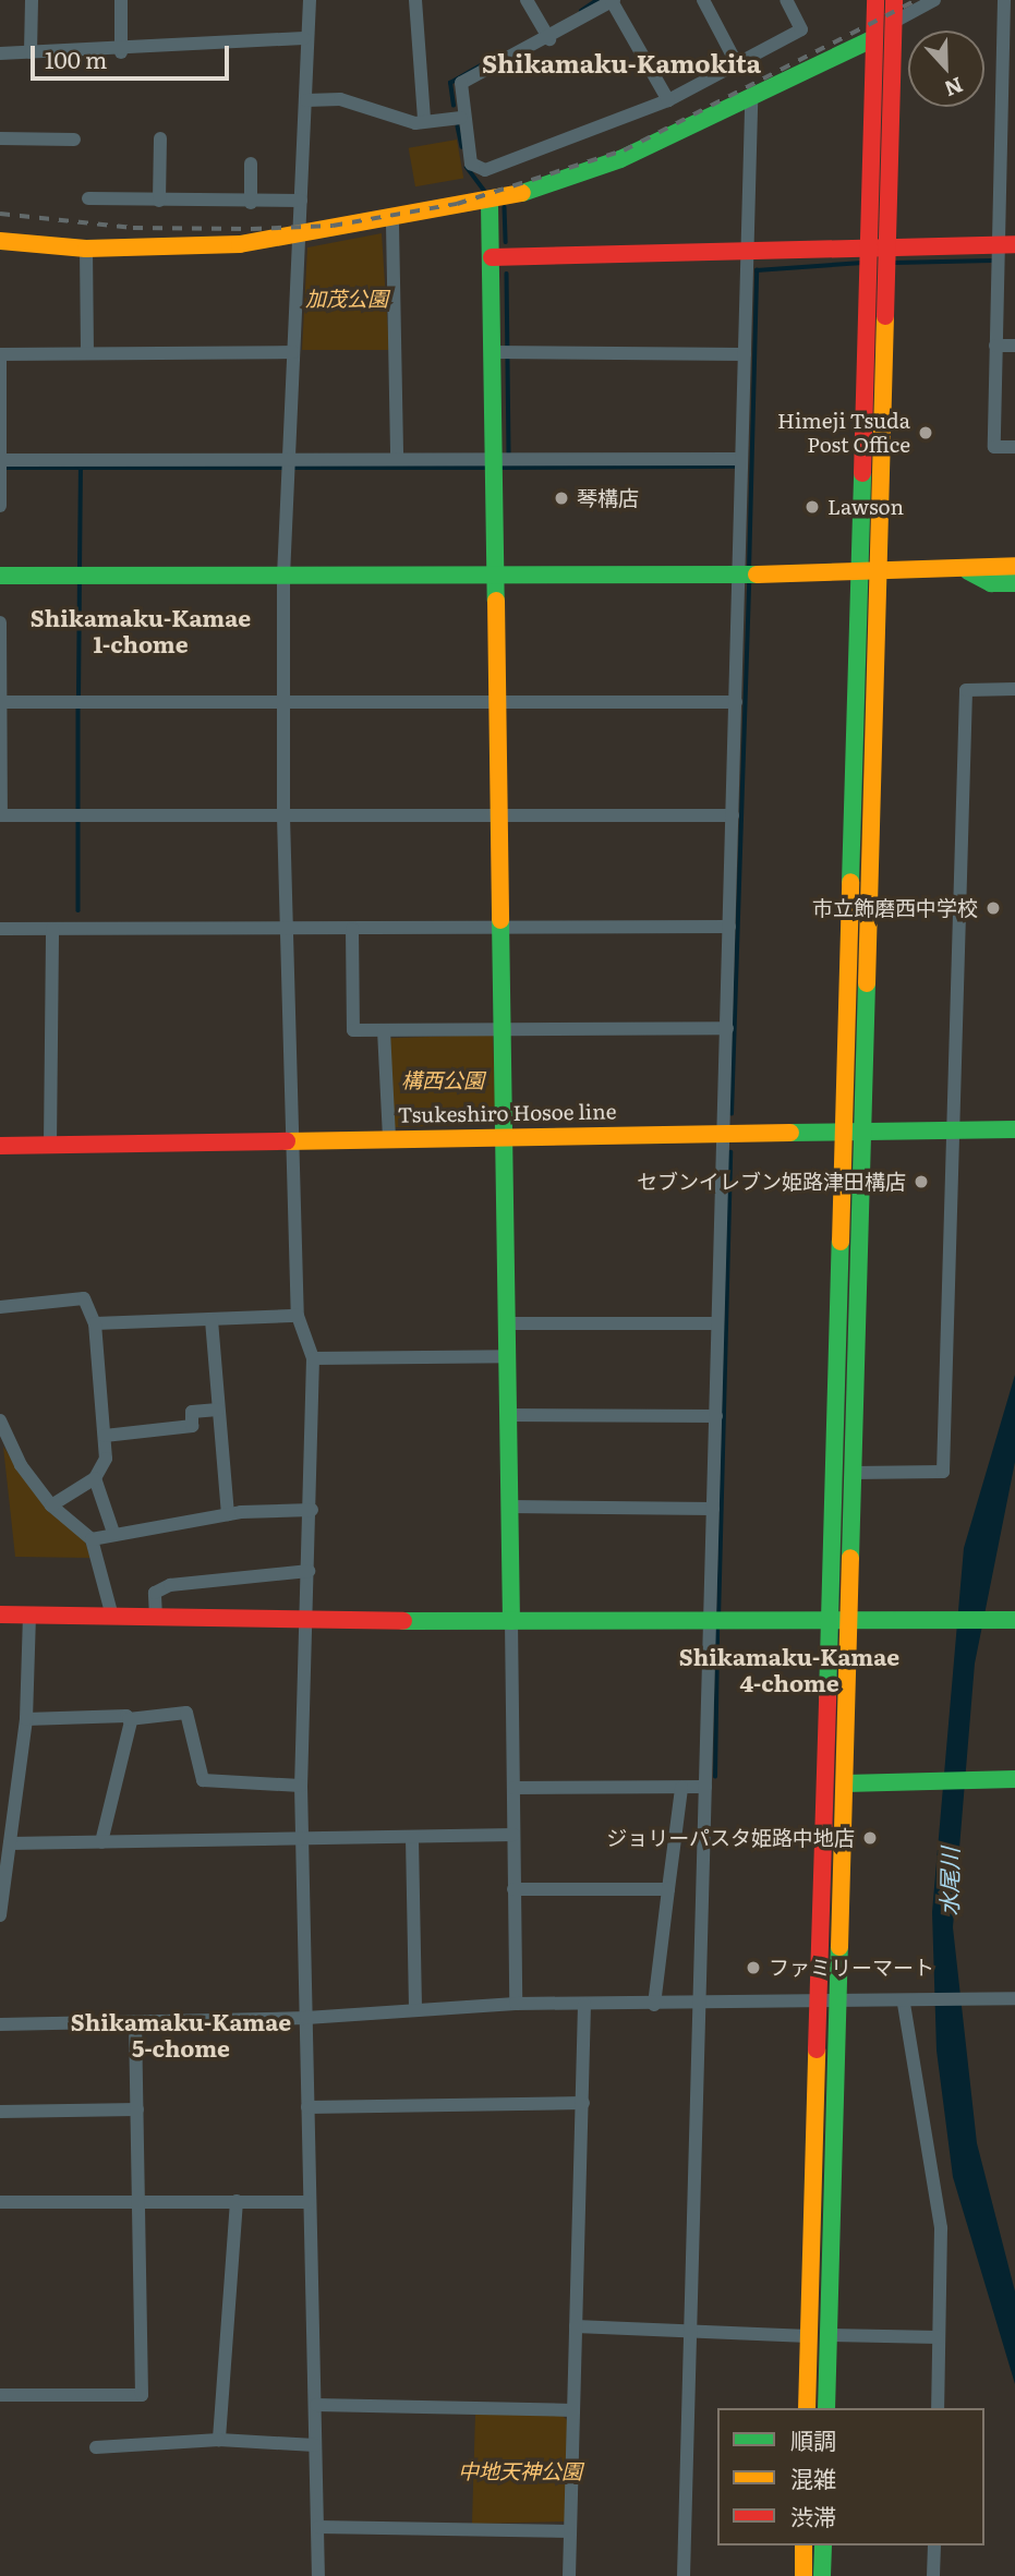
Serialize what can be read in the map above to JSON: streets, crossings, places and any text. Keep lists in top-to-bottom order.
{
  "streets": {
    "street": ["Tsukeshiro Hosoe line"]
  },
  "districts": [
    "Shikamaku-Kamokita",
    "Shikamaku-Kamae 1-chome",
    "Shikamaku-Kamae 4-chome",
    "Shikamaku-Kamae 5-chome"
  ],
  "water": ["水尾川"],
  "parks": ["加茂公園", "構西公園", "中地天神公園"],
  "places": [
    "Himeji Tsuda Post Office",
    "琴構店",
    "Lawson",
    "市立飾磨西中学校",
    "セブンイレブン姫路津田構店",
    "ジョリーパスタ姫路中地店",
    "ファミリーマート"
  ],
  "legend": ["順調", "混雑", "渋滞"],
  "scale_bar": "100 m",
  "north": "bottom"
}
